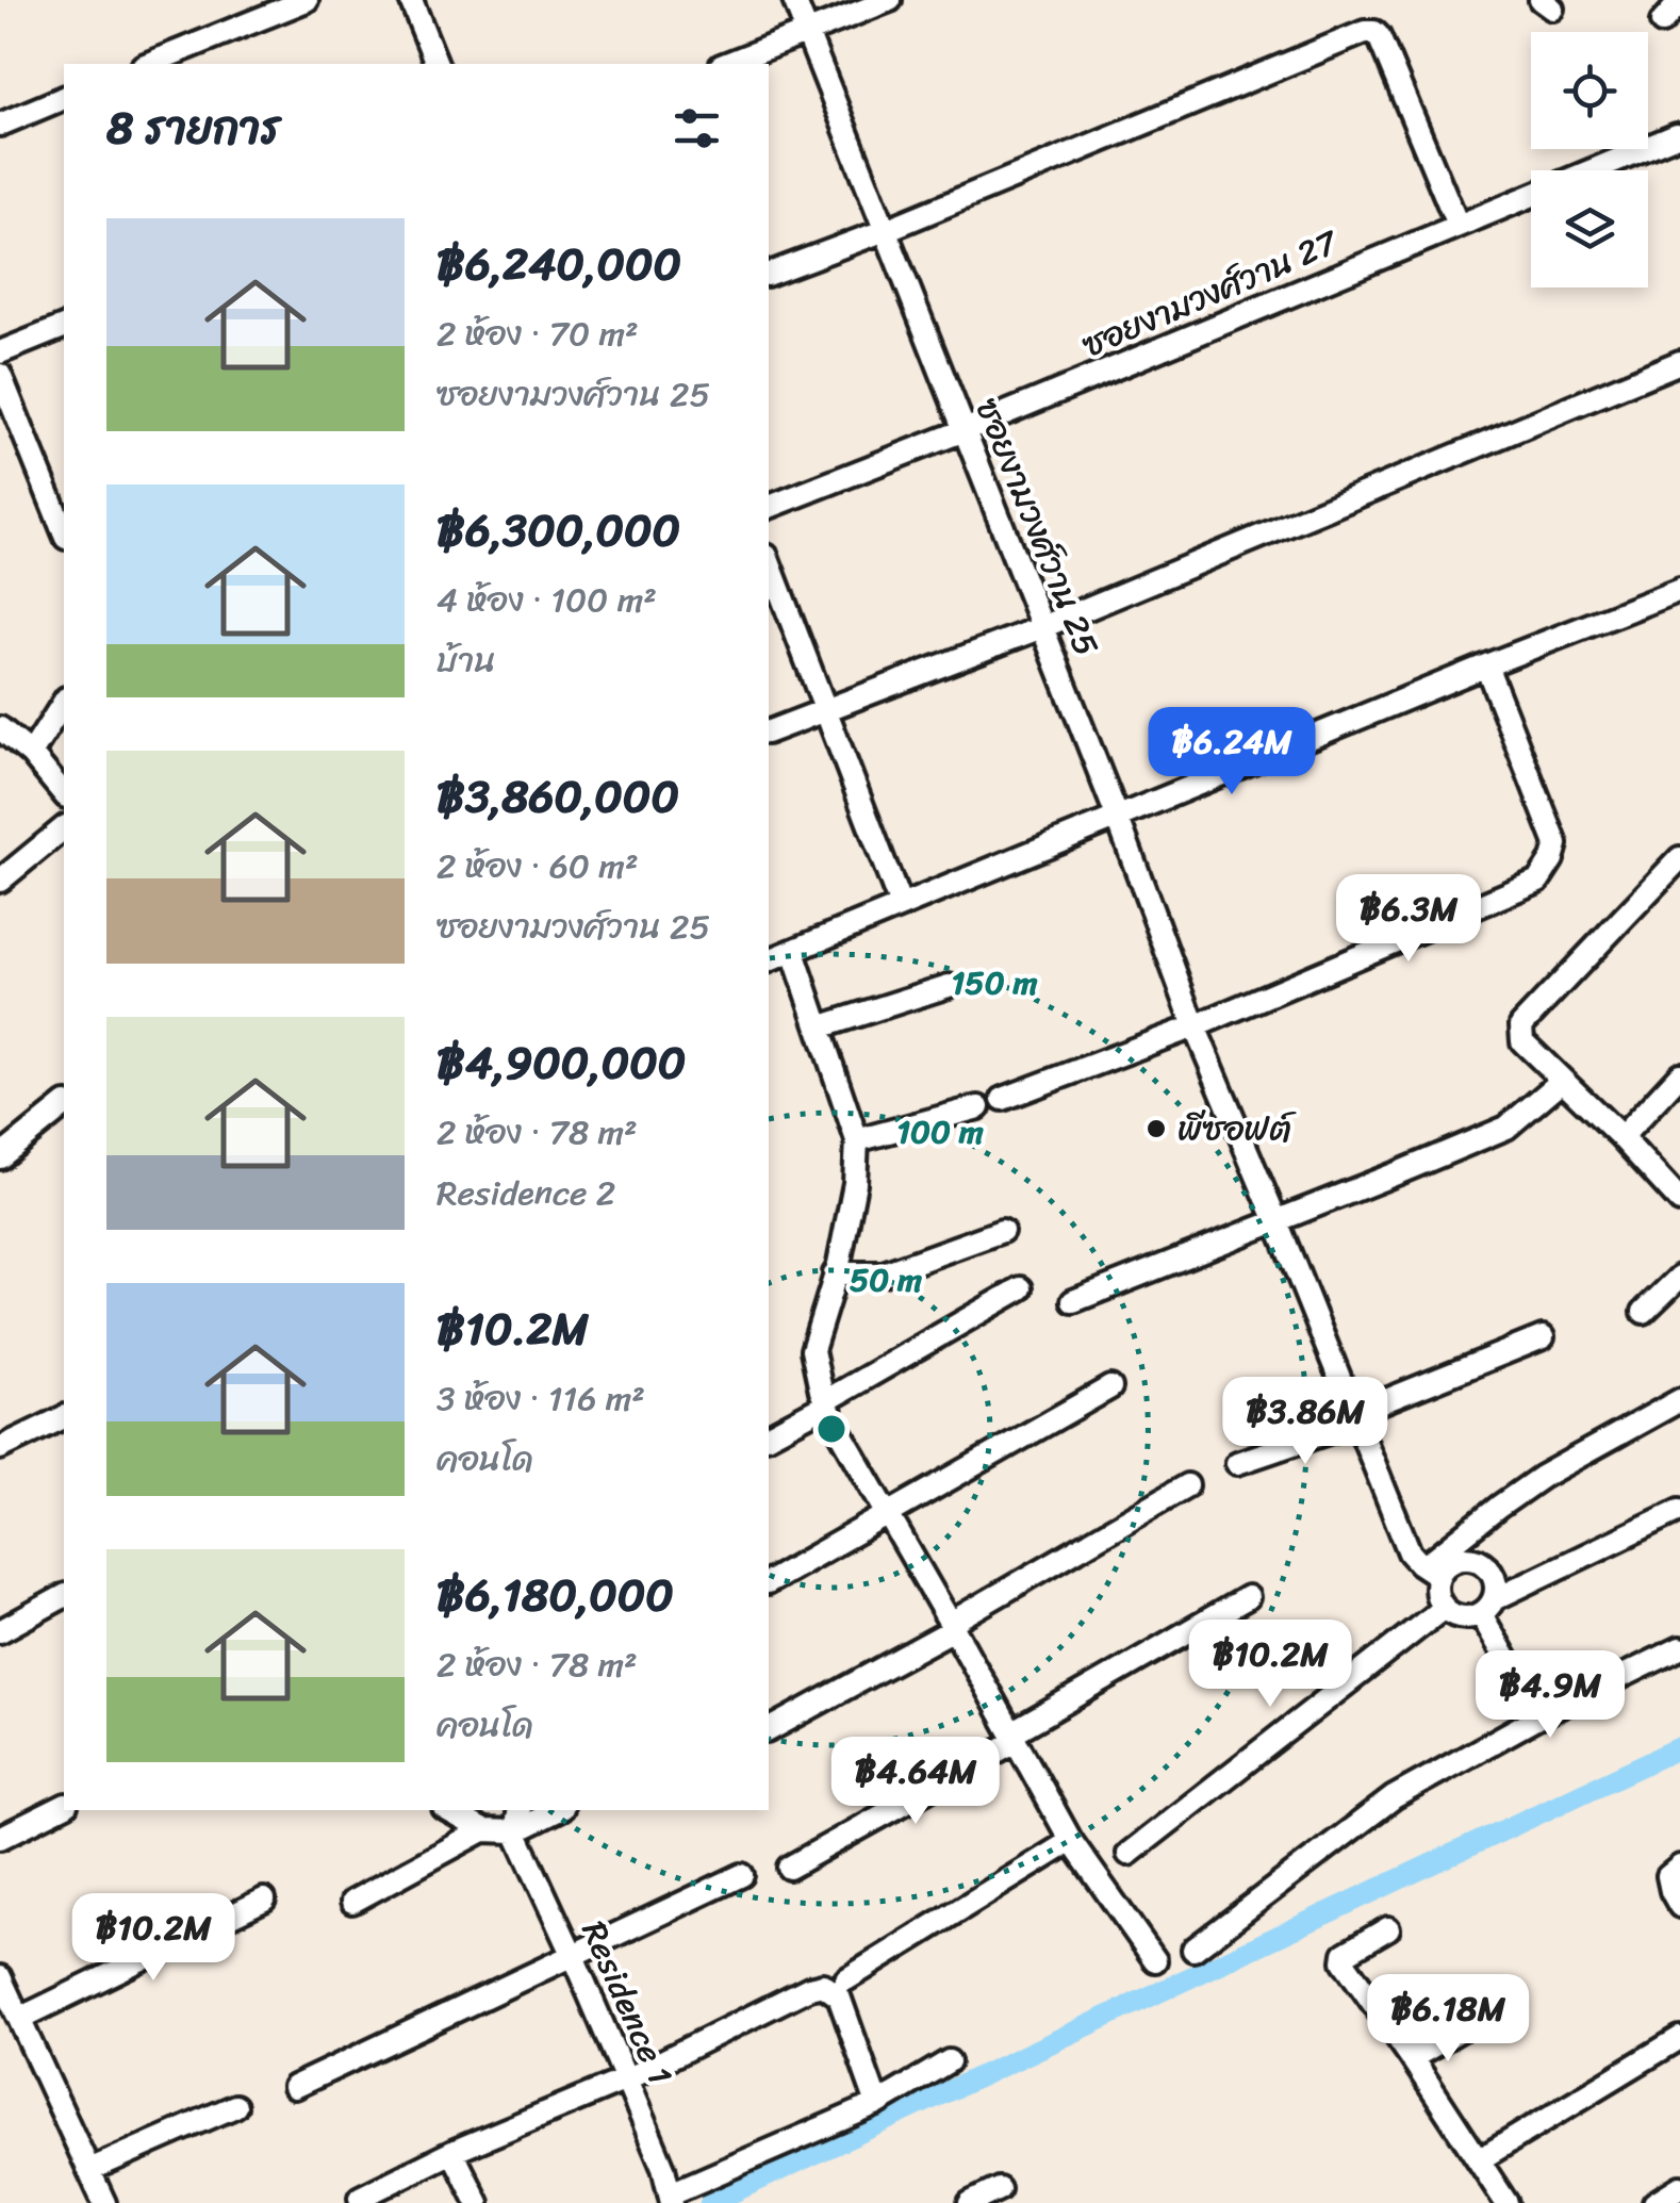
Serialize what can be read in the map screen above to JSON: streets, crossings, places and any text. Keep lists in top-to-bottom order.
{
  "streets": {
    "street": ["ซอยงามวงศ์วาน 27", "ซอยงามวงศ์วาน 25", "Residence 1"]
  },
  "crossings": [
    ["ซอยงามวงศ์วาน 27", "ซอยงามวงศ์วาน 25"]
  ],
  "places": ["พีซอฟต์"],
  "page": {
    "heading": "8 รายการ",
    "list": [
      {
        "name": "฿6,240,000",
        "note": "2 ห้อง · 70 m² · ซอยงามวงศ์วาน 25"
      },
      {
        "name": "฿6,300,000",
        "note": "4 ห้อง · 100 m² · บ้าน"
      },
      {
        "name": "฿3,860,000",
        "note": "2 ห้อง · 60 m² · ซอยงามวงศ์วาน 25"
      },
      {
        "name": "฿4,900,000",
        "note": "2 ห้อง · 78 m² · Residence 2"
      },
      {
        "name": "฿10.2M",
        "note": "3 ห้อง · 116 m² · คอนโด"
      },
      {
        "name": "฿6,180,000",
        "note": "2 ห้อง · 78 m² · คอนโด"
      }
    ],
    "price": [
      "฿6.24M",
      "฿6.3M",
      "฿3.86M",
      "฿10.2M",
      "฿4.9M",
      "฿4.64M",
      "฿10.2M",
      "฿6.18M"
    ]
  },
  "rings": ["150 m", "100 m", "50 m"]
}
